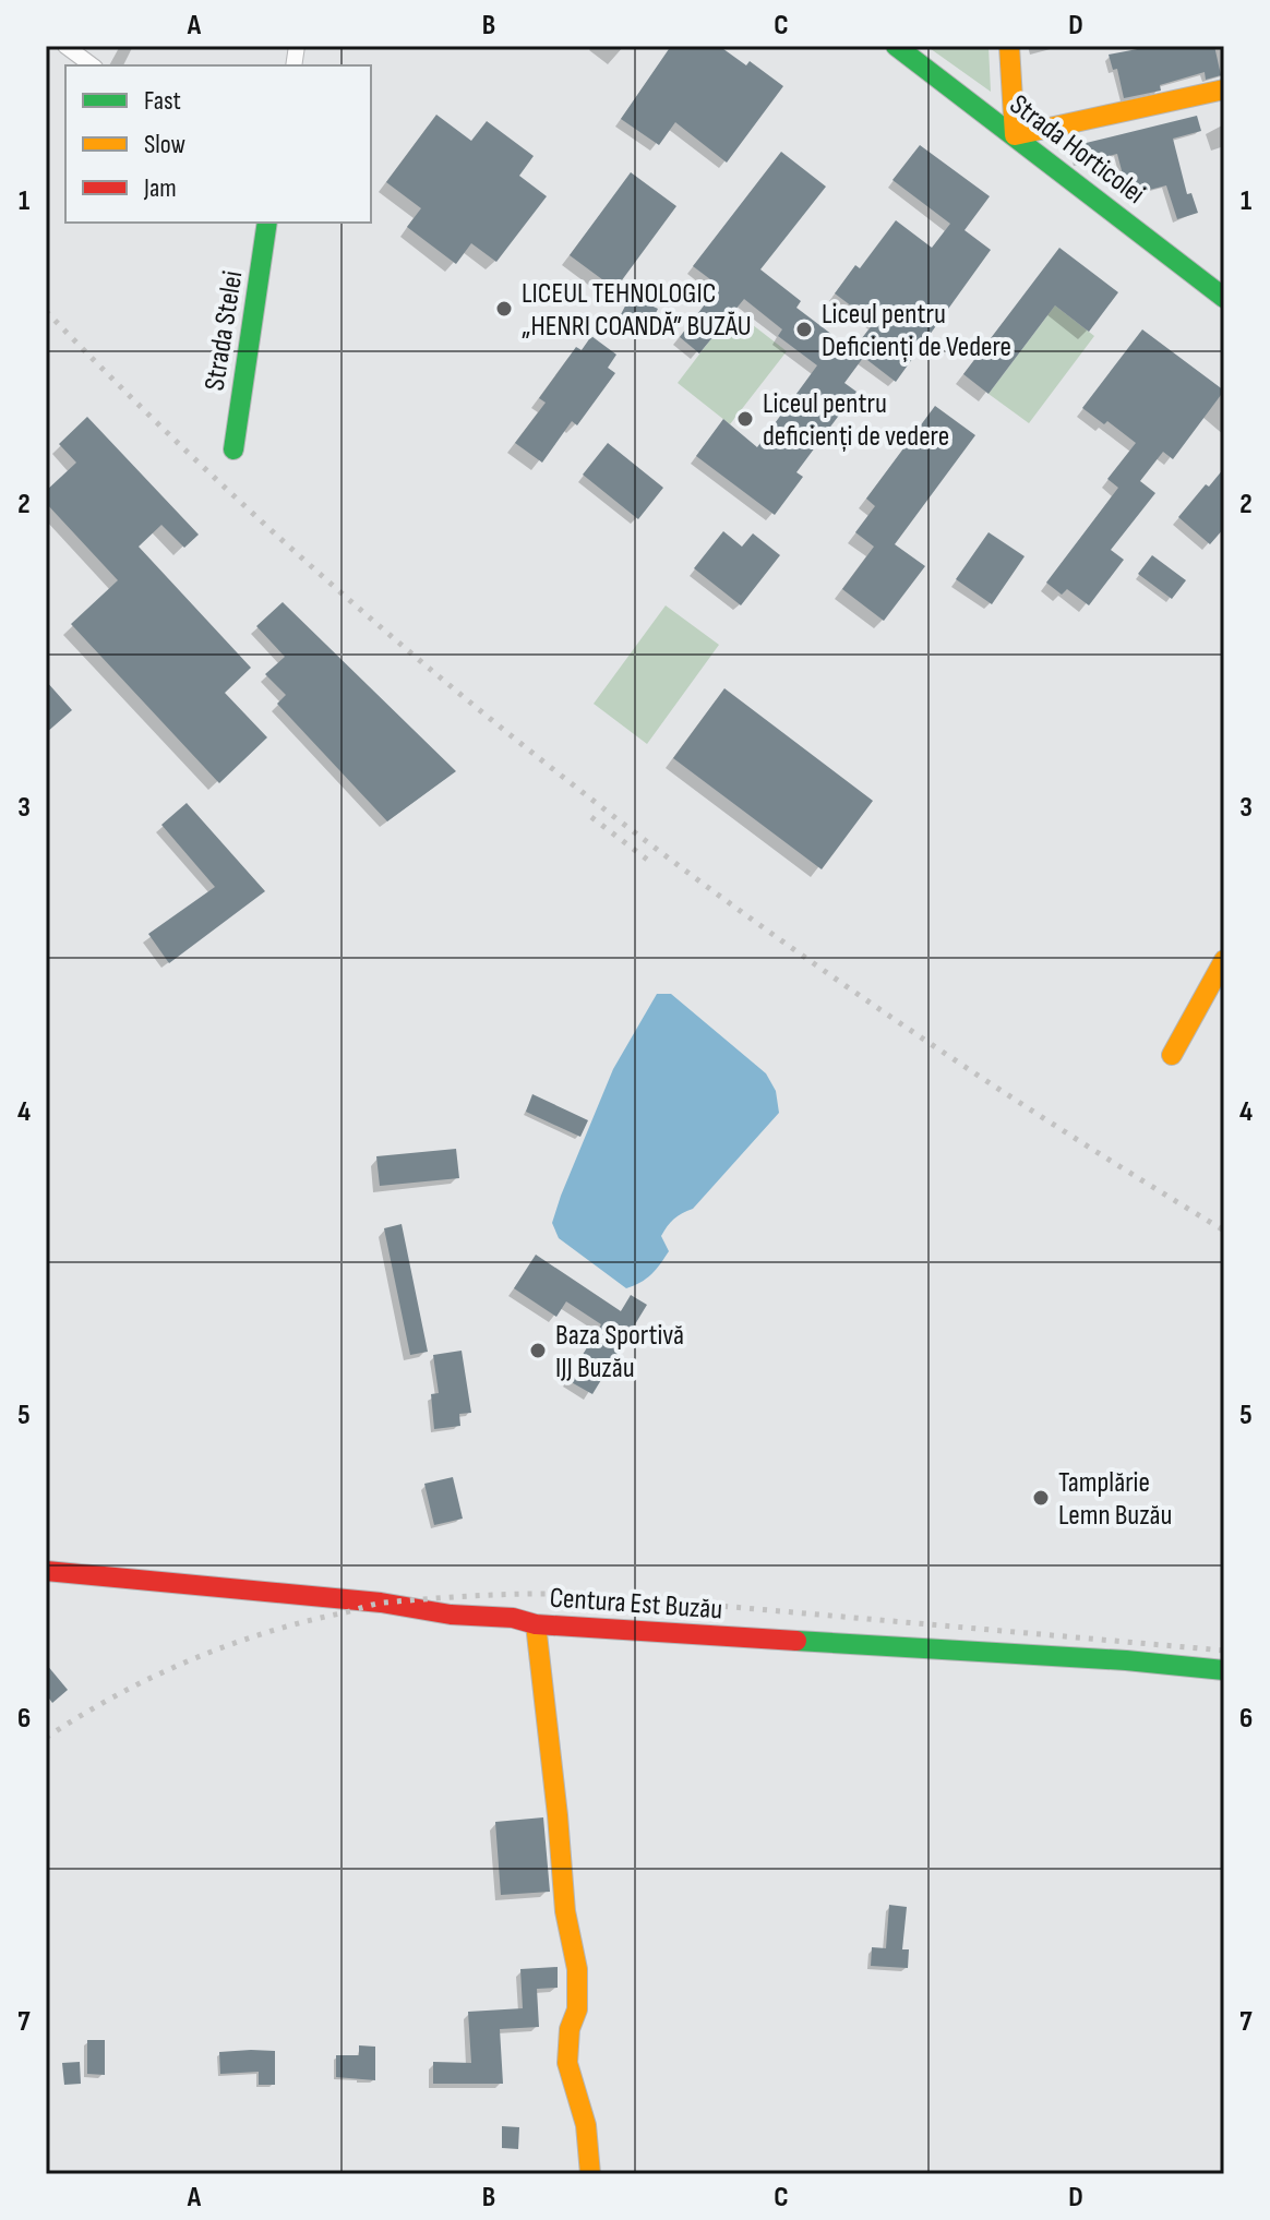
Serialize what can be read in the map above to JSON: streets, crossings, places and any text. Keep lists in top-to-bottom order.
{
  "streets": {
    "main road": ["Strada Horticolei", "Strada Stelei", "Centura Est Buzău"]
  },
  "places": [
    "LICEUL TEHNOLOGIC „HENRI COANDĂ” BUZĂU",
    "Liceul pentru Deficienți de Vedere",
    "Liceul pentru deficienți de vedere",
    "Baza Sportivă IJJ Buzău",
    "Tamplărie Lemn Buzău"
  ],
  "legend": ["Fast", "Slow", "Jam"],
  "grid": {
    "columns": [
      "A",
      "B",
      "C",
      "D"
    ],
    "rows": [
      "1",
      "2",
      "3",
      "4",
      "5",
      "6",
      "7"
    ]
  }
}
